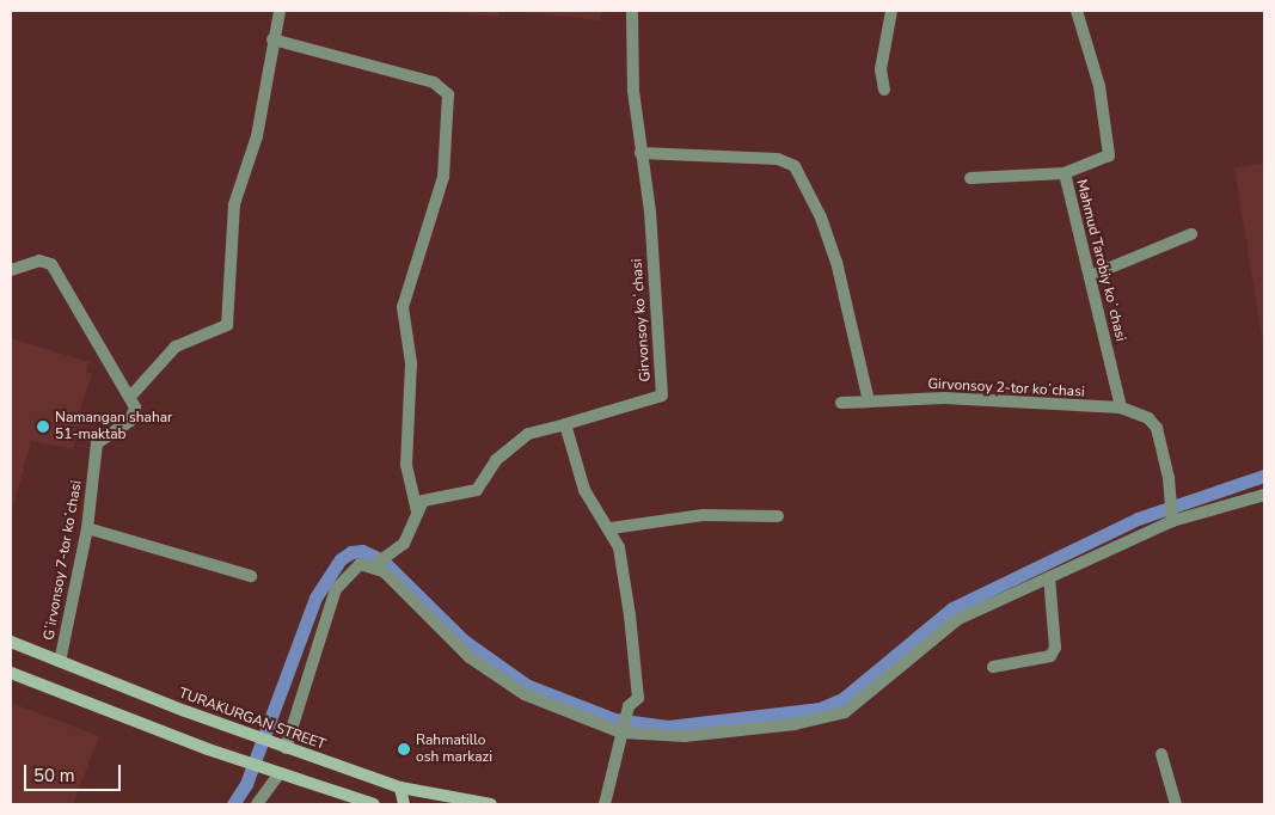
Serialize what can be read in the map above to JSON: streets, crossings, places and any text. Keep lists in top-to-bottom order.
{
  "streets": {
    "main road": ["TURAKURGAN STREET"],
    "street": [
      "Mahmud Tarobiy koʻchasi",
      "Girvonsoy koʻchasi",
      "Girvonsoy 2-tor koʼchasi",
      "Gʼirvonsoy 7-tor koʼchasi"
    ]
  },
  "crossings": [
    ["Mahmud Tarobiy koʻchasi", "Girvonsoy 2-tor koʼchasi"],
    ["Gʼirvonsoy 7-tor koʼchasi", "TURAKURGAN STREET"]
  ],
  "places": ["Namangan shahar 51-maktab", "Rahmatillo osh markazi"],
  "scale_bar": "50 m"
}
